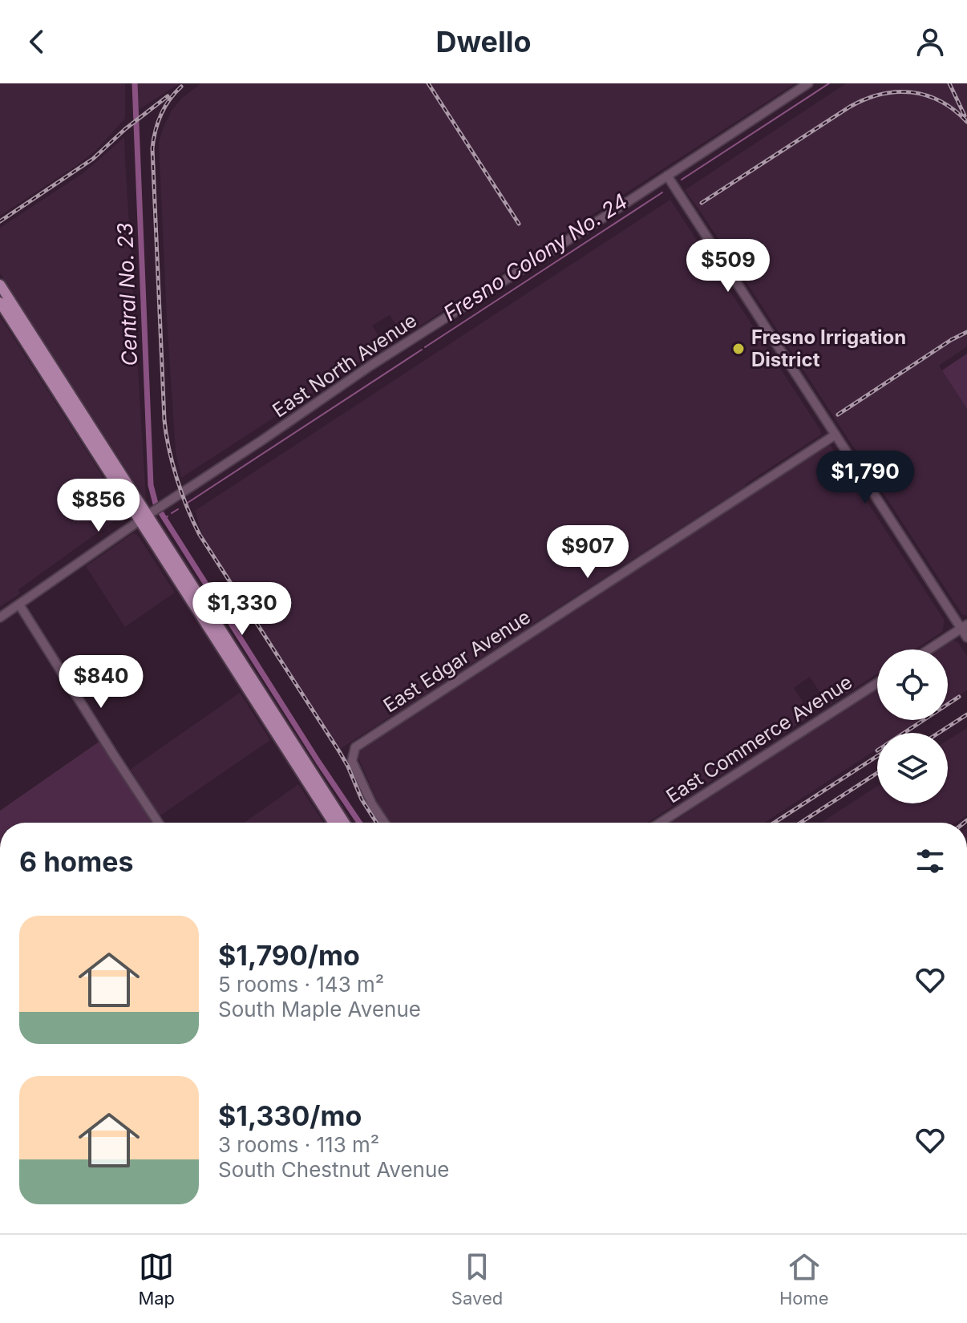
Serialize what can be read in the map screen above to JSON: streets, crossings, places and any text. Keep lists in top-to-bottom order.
{
  "streets": {
    "street": ["East North Avenue", "East Edgar Avenue", "East Commerce Avenue"]
  },
  "water": ["Fresno Colony No. 24", "Central No. 23"],
  "places": ["Fresno Irrigation District"],
  "page": {
    "header": "Dwello",
    "price": [
      "$509",
      "$1,790",
      "$856",
      "$907",
      "$1,330",
      "$840"
    ],
    "heading": "6 homes",
    "list": [
      {
        "name": "$1,790/mo",
        "note": "5 rooms · 143 m² · South Maple Avenue"
      },
      {
        "name": "$1,330/mo",
        "note": "3 rooms · 113 m² · South Chestnut Avenue"
      }
    ],
    "tabs": ["Map", "Saved", "Home"]
  }
}
